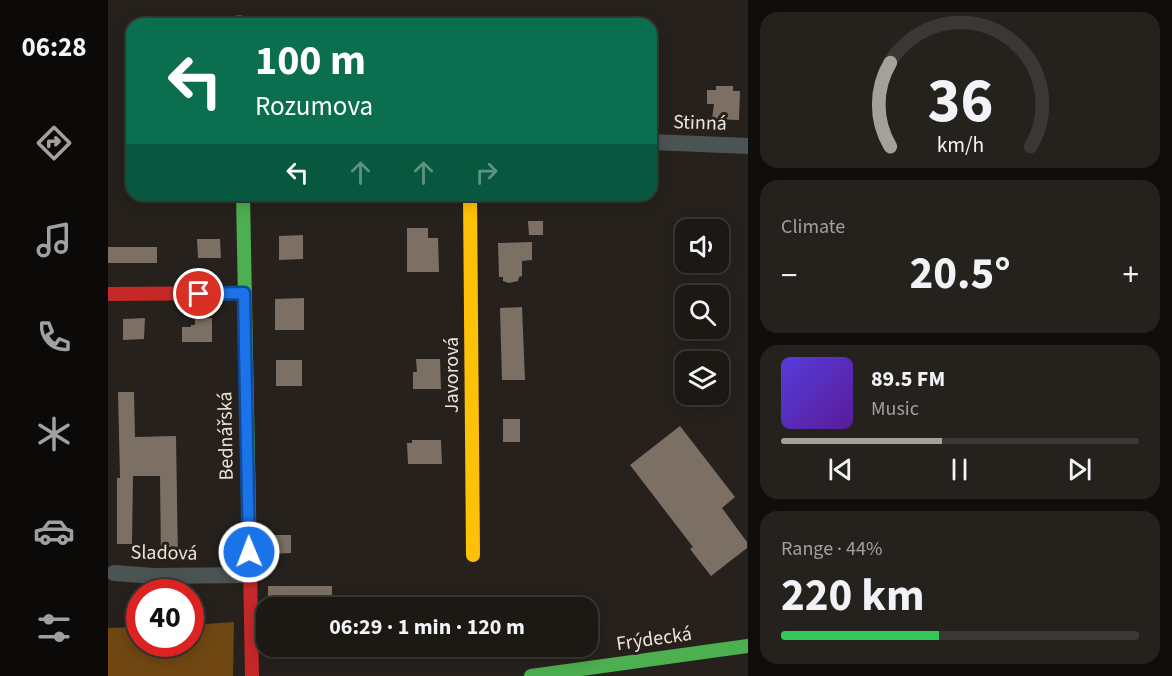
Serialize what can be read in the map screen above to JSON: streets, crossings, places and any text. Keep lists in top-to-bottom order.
{
  "streets": {
    "street": [
      "Stinná",
      "Javorová",
      "Bednářská",
      "Sladová",
      "Frýdecká"
    ]
  },
  "crossings": [
    ["Bednářská", "Sladová"]
  ],
  "page": {
    "tabs": "06:28",
    "turn": ["100 m", "Rozumova"],
    "tile": [
      "Climate",
      ["Range · 44%", "220 km"]
    ],
    "heat": ["−", "20.5°", "+"],
    "song": ["89.5 FM", "Music"],
    "limit": "40",
    "trip": "06:29 · 1 min · 120 m",
    "gauge": ["36", "km/h"]
  }
}
